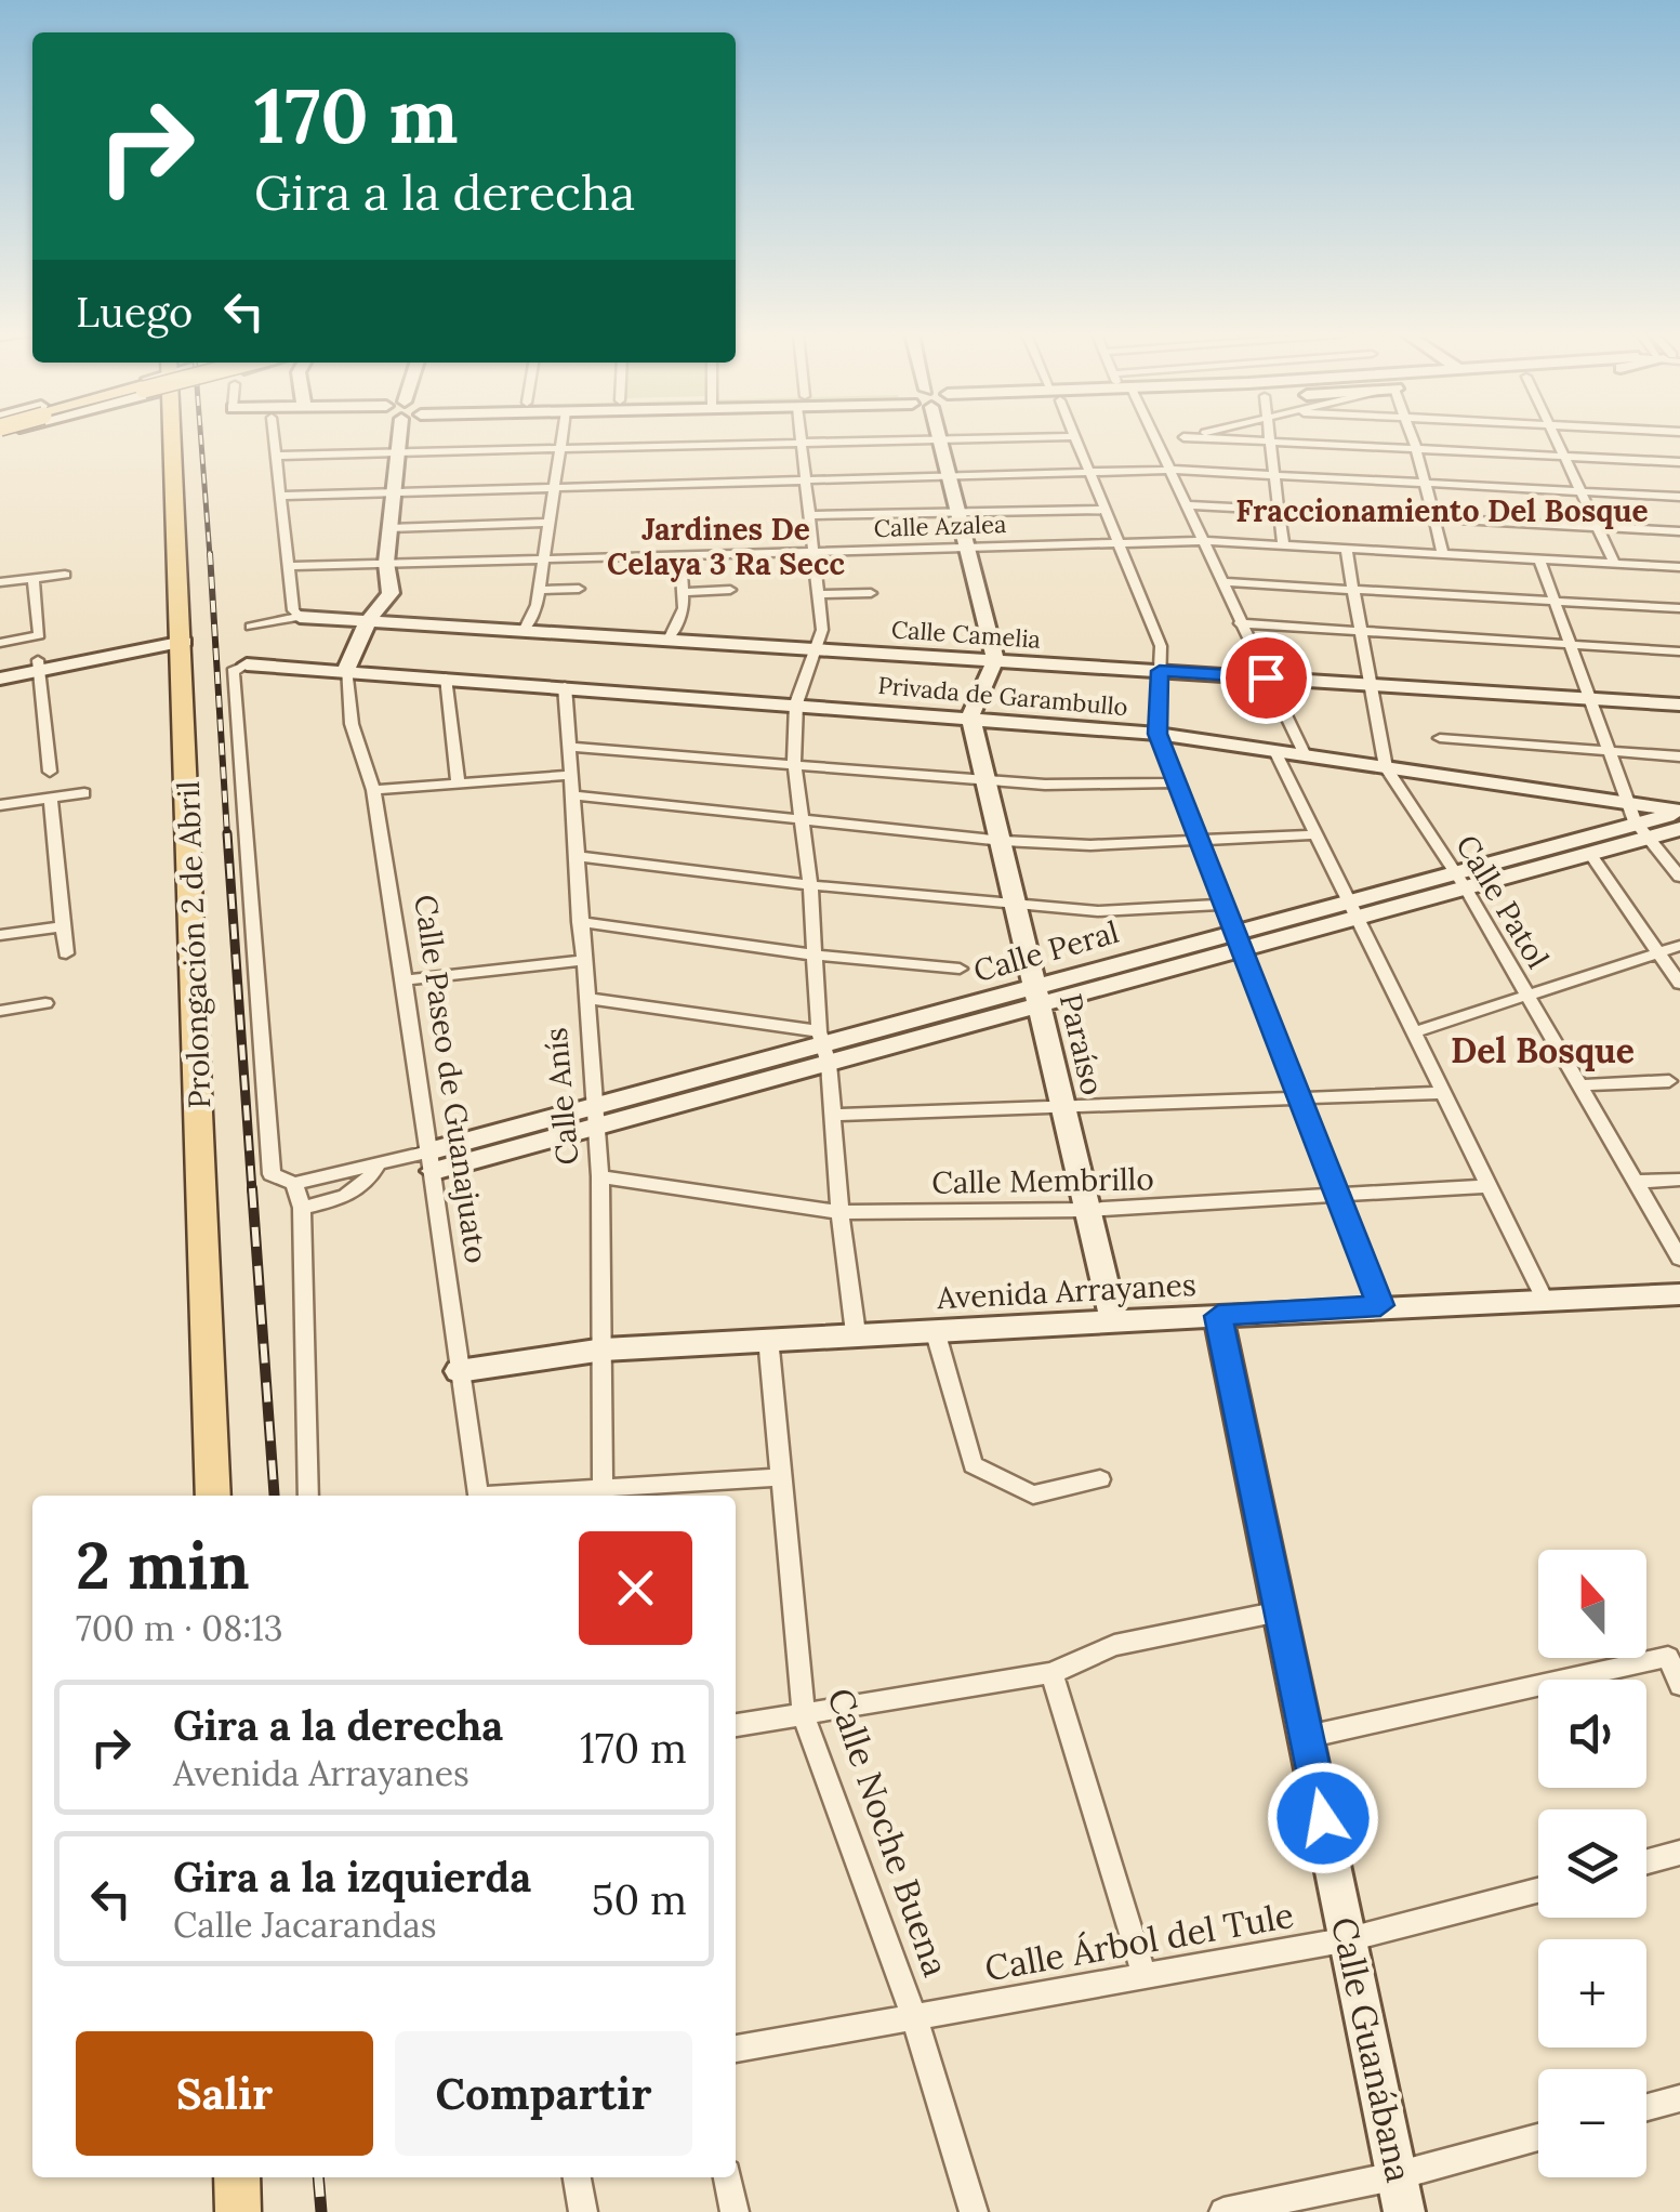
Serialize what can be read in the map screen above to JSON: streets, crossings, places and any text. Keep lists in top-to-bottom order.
{
  "streets": {
    "main road": [
      "Calle Camelia",
      "Privada de Garambullo",
      "Prolongación 2 de Abril",
      "Calle Peral",
      "Paraíso",
      "Avenida Arrayanes",
      "Calle Guanábana"
    ],
    "street": [
      "Calle Azalea",
      "Calle Patol",
      "Calle Paseo de Guanajuato",
      "Calle Anís",
      "Calle Membrillo",
      "Calle Noche Buena",
      "Calle Árbol del Tule"
    ]
  },
  "crossings": [
    ["Calle Azalea", "Calle Patol"],
    ["Calle Camelia", "Calle Patol"],
    ["Privada de Garambullo", "Calle Patol"],
    ["Privada de Garambullo", "Calle Peral"],
    ["Privada de Garambullo", "Paraíso"],
    ["Privada de Garambullo", "Calle Paseo de Guanajuato"],
    ["Privada de Garambullo", "Calle Anís"],
    ["Calle Patol", "Calle Peral"],
    ["Calle Peral", "Paraíso"],
    ["Calle Peral", "Calle Paseo de Guanajuato"],
    ["Calle Peral", "Calle Anís"],
    ["Paraíso", "Calle Membrillo"],
    ["Paraíso", "Avenida Arrayanes"],
    ["Calle Paseo de Guanajuato", "Avenida Arrayanes"],
    ["Calle Anís", "Calle Membrillo"],
    ["Calle Anís", "Avenida Arrayanes"],
    ["Avenida Arrayanes", "Calle Noche Buena"],
    ["Avenida Arrayanes", "Calle Guanábana"],
    ["Calle Noche Buena", "Calle Árbol del Tule"],
    ["Calle Árbol del Tule", "Calle Guanábana"]
  ],
  "districts": ["Fraccionamiento Del Bosque", "Jardines De Celaya 3 Ra Secc", "Del Bosque"],
  "north": "top",
  "page": {
    "turn": ["170 m", "Gira a la derecha"],
    "then": "Luego",
    "heading": ["2 min", "700 m · 08:13"],
    "map_buttons": ["+", "−"],
    "list": [
      {
        "name": "Gira a la derecha",
        "note": "Avenida Arrayanes",
        "value": "170 m"
      },
      {
        "name": "Gira a la izquierda",
        "note": "Calle Jacarandas",
        "value": "50 m"
      }
    ],
    "buttons": ["Salir", "Compartir"]
  }
}
